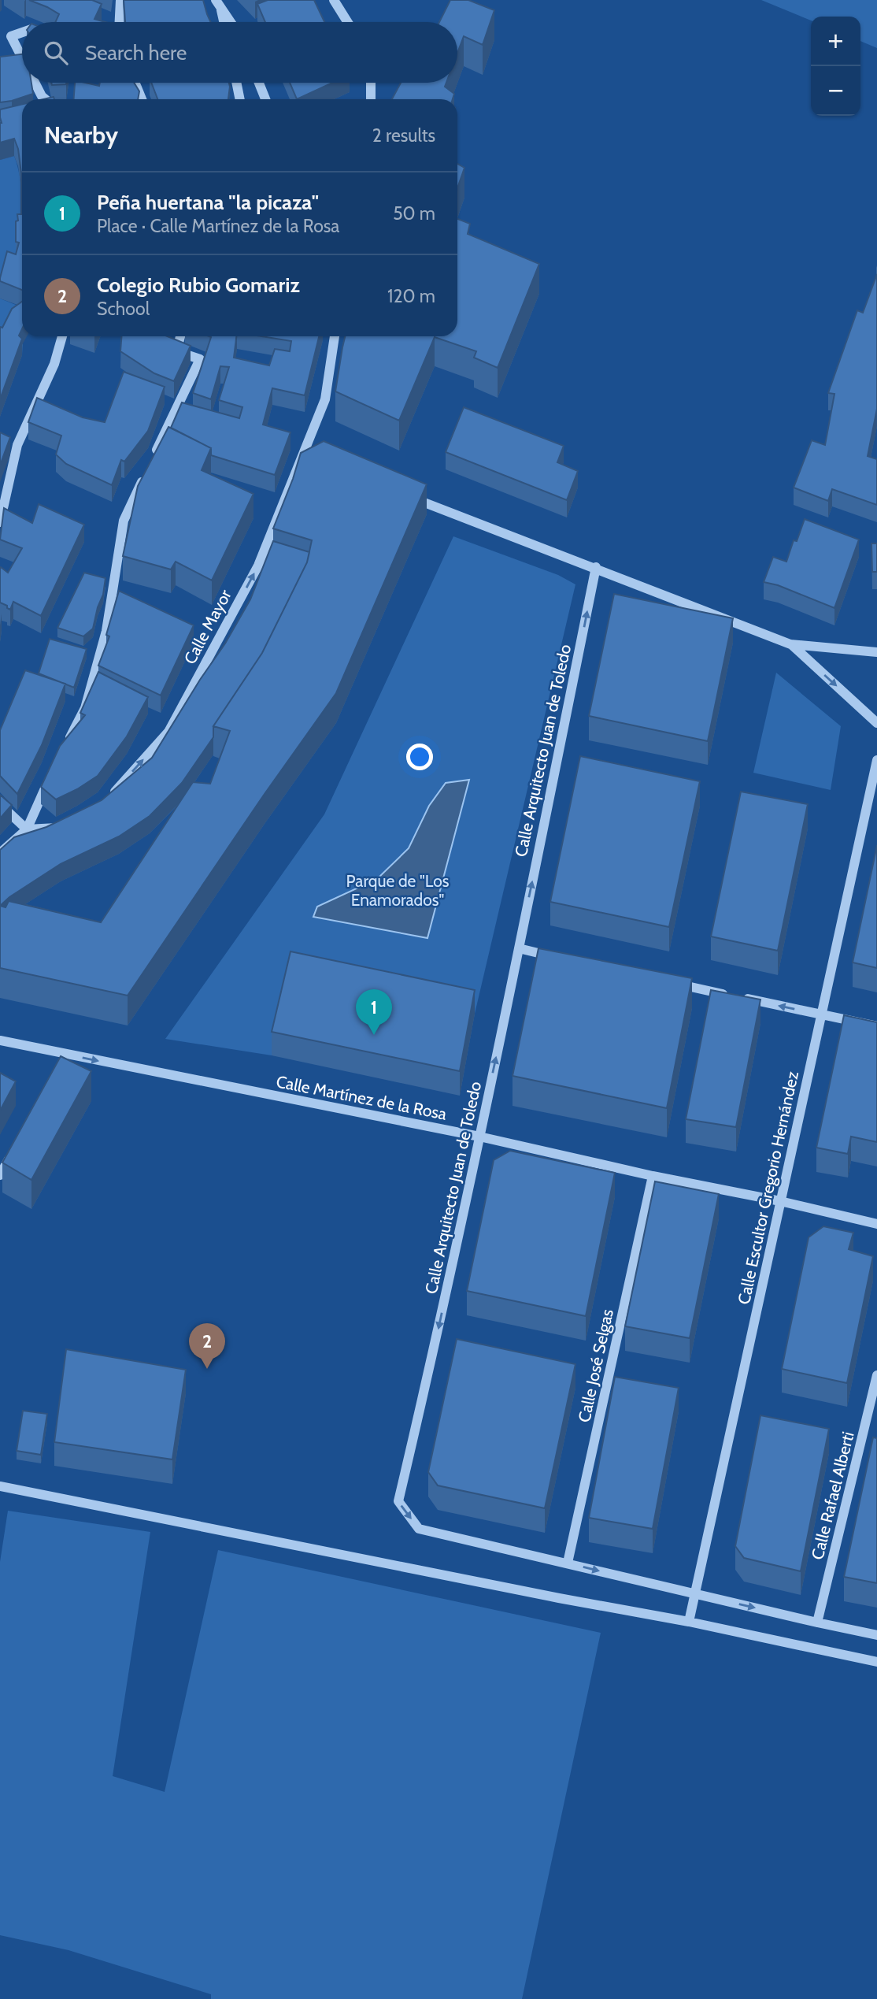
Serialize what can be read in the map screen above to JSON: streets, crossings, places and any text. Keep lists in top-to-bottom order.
{
  "streets": {
    "street": [
      "Calle Mayor",
      "Calle Arquitecto Juan de Toledo",
      "Calle Martínez de la Rosa",
      "Calle Escultor Gregorio Hernández",
      "Calle José Selgas",
      "Calle Rafael Alberti"
    ]
  },
  "crossings": [
    ["Calle Arquitecto Juan de Toledo", "Calle Martínez de la Rosa"],
    ["Calle Arquitecto Juan de Toledo", "Calle Escultor Gregorio Hernández"],
    ["Calle Arquitecto Juan de Toledo", "Calle José Selgas"],
    ["Calle Arquitecto Juan de Toledo", "Calle Rafael Alberti"],
    ["Calle Martínez de la Rosa", "Calle Escultor Gregorio Hernández"],
    ["Calle Martínez de la Rosa", "Calle José Selgas"]
  ],
  "one_way": ["Calle Mayor", "Calle Martínez de la Rosa"],
  "parks": ["Parque de \"Los Enamorados\""],
  "page": {
    "map_buttons": ["+", "−"],
    "search": "Search here",
    "heading": ["Nearby", "2 results"],
    "list": [
      {
        "mark": "1",
        "name": "Peña huertana \"la picaza\"",
        "note": "Place · Calle Martínez de la Rosa",
        "value": "50 m"
      },
      {
        "mark": "2",
        "name": "Colegio Rubio Gomariz",
        "note": "School",
        "value": "120 m"
      }
    ],
    "pins": ["1", "2"]
  }
}
